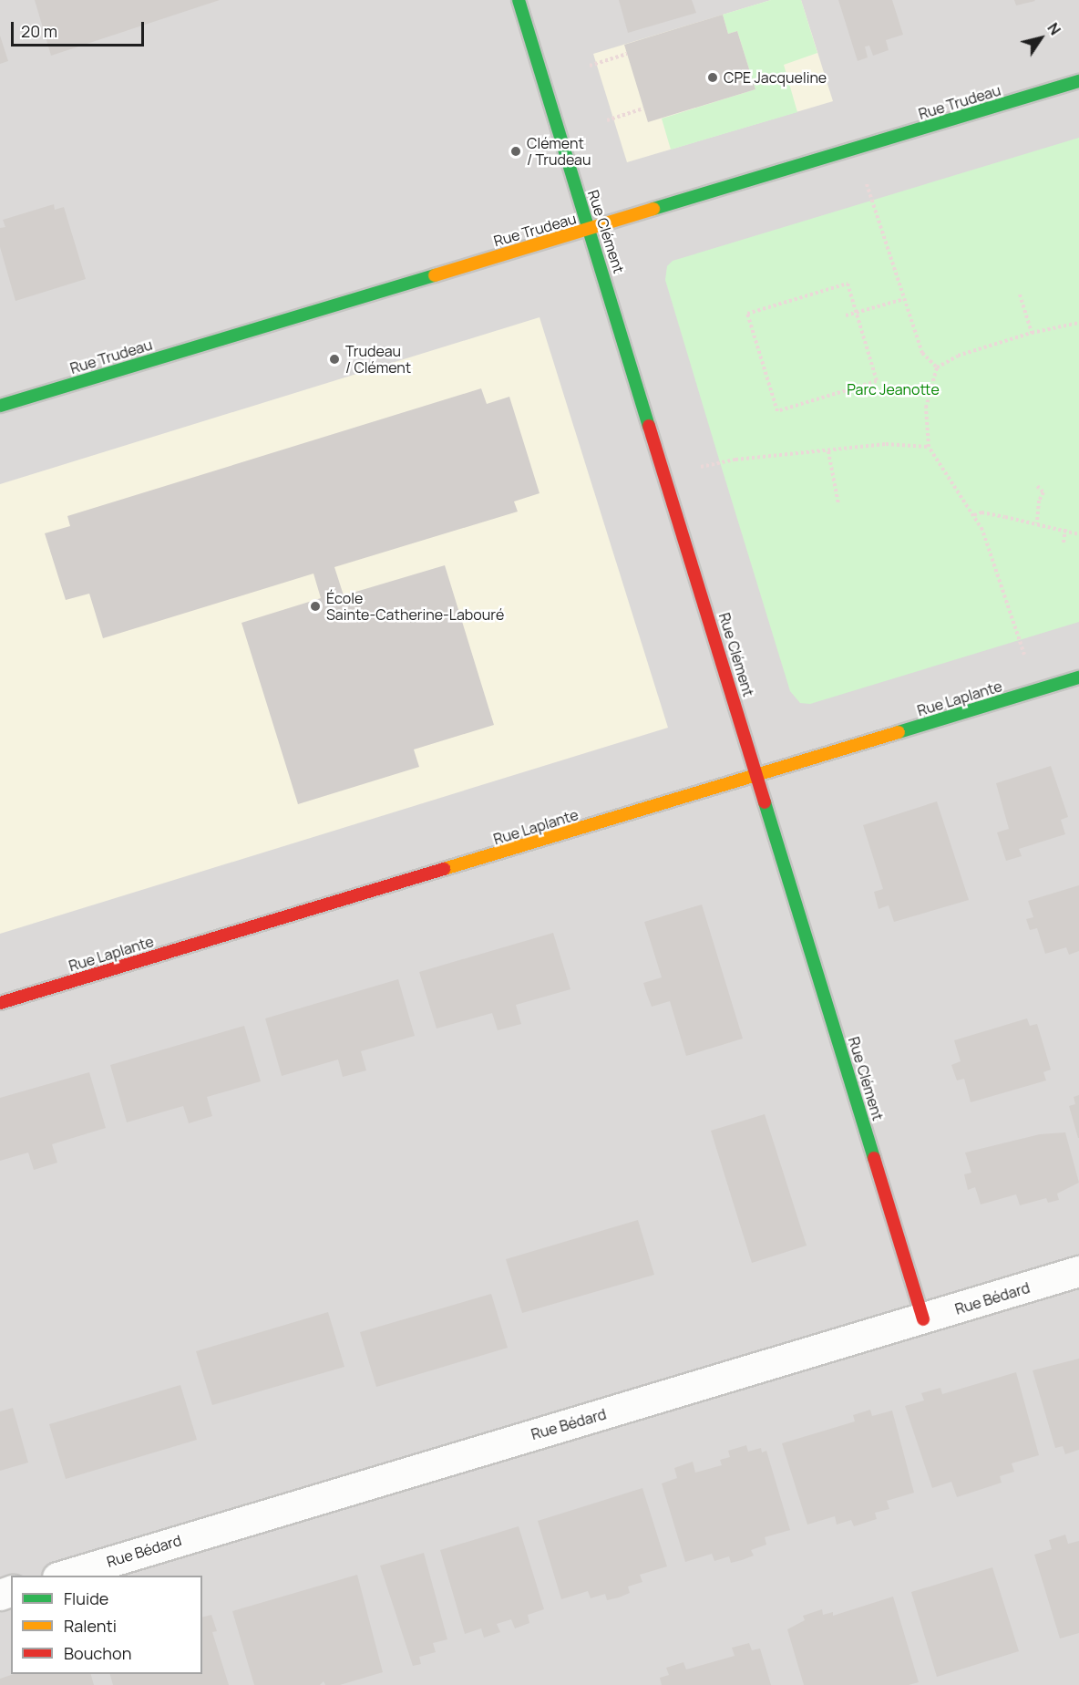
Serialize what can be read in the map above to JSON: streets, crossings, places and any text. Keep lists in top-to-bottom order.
{
  "streets": {
    "street": [
      "Rue Trudeau",
      "Rue Clément",
      "Rue Laplante",
      "Rue Bédard"
    ]
  },
  "crossings": [
    ["Rue Trudeau", "Rue Clément"],
    ["Rue Clément", "Rue Laplante"],
    ["Rue Clément", "Rue Bédard"]
  ],
  "parks": ["Parc Jeanotte"],
  "places": [
    "CPE Jacqueline",
    "Clément / Trudeau",
    "Trudeau / Clément",
    "École Sainte-Catherine-Labouré"
  ],
  "legend": ["Fluide", "Ralenti", "Bouchon"],
  "scale_bar": "20 m",
  "north": "top right"
}
